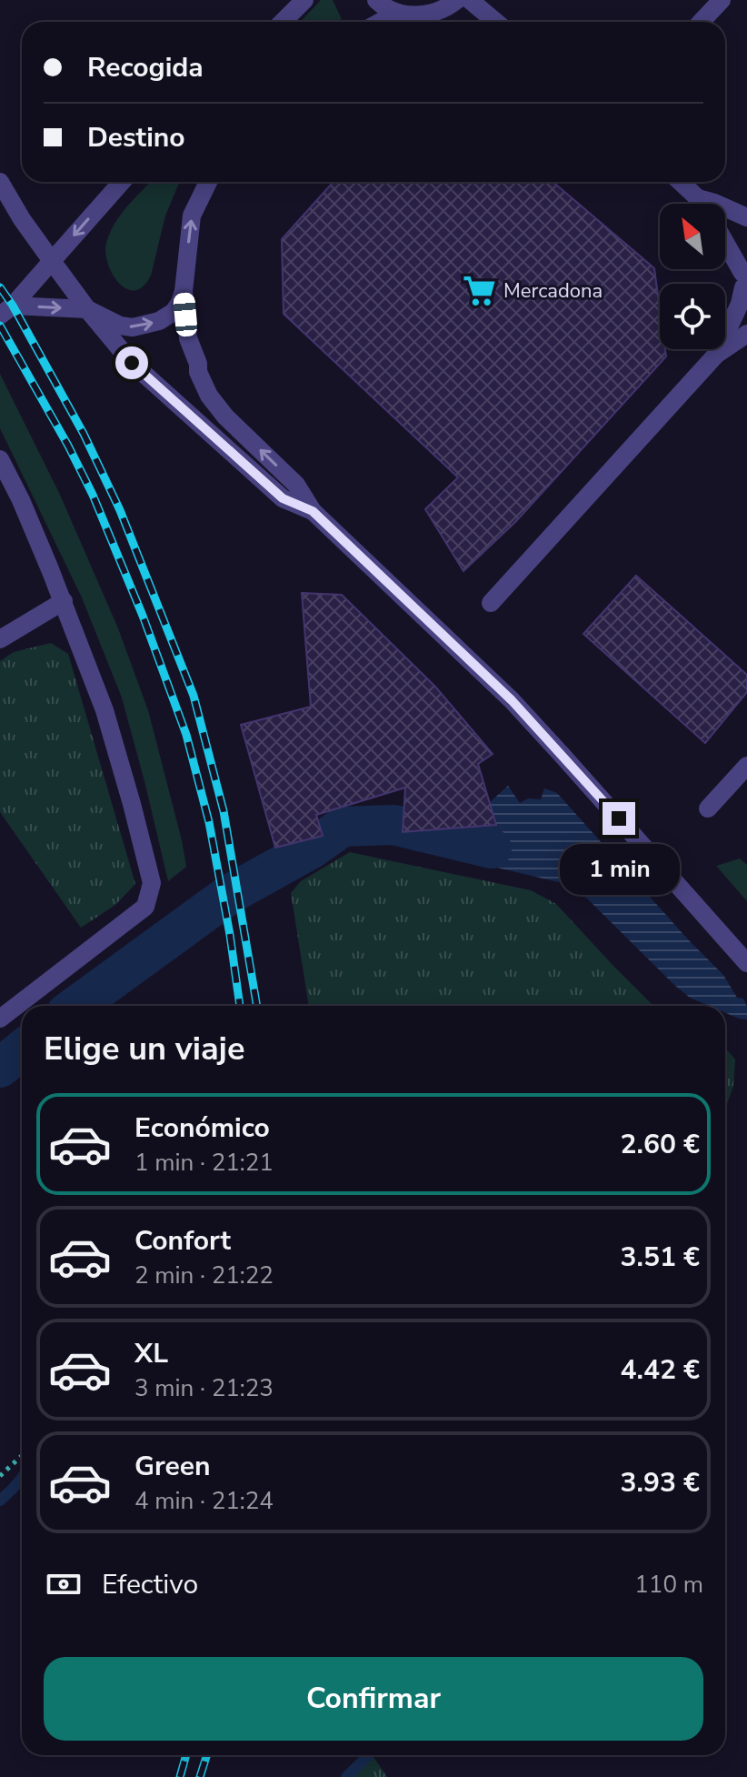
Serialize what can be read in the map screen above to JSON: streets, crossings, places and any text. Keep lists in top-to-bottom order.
{
  "places": {
    "supermarket": ["Mercadona"]
  },
  "north": "top left",
  "page": {
    "banner": ["Recogida", "Destino"],
    "bubble": "1 min",
    "heading": "Elige un viaje",
    "list": [
      {
        "name": "Económico",
        "note": "1 min · 21:21",
        "value": "2.60 €"
      },
      {
        "name": "Confort",
        "note": "2 min · 21:22",
        "value": "3.51 €"
      },
      {
        "name": "XL",
        "note": "3 min · 21:23",
        "value": "4.42 €"
      },
      {
        "name": "Green",
        "note": "4 min · 21:24",
        "value": "3.93 €"
      }
    ],
    "pay": ["Efectivo", "110 m"],
    "buttons": "Confirmar"
  }
}
